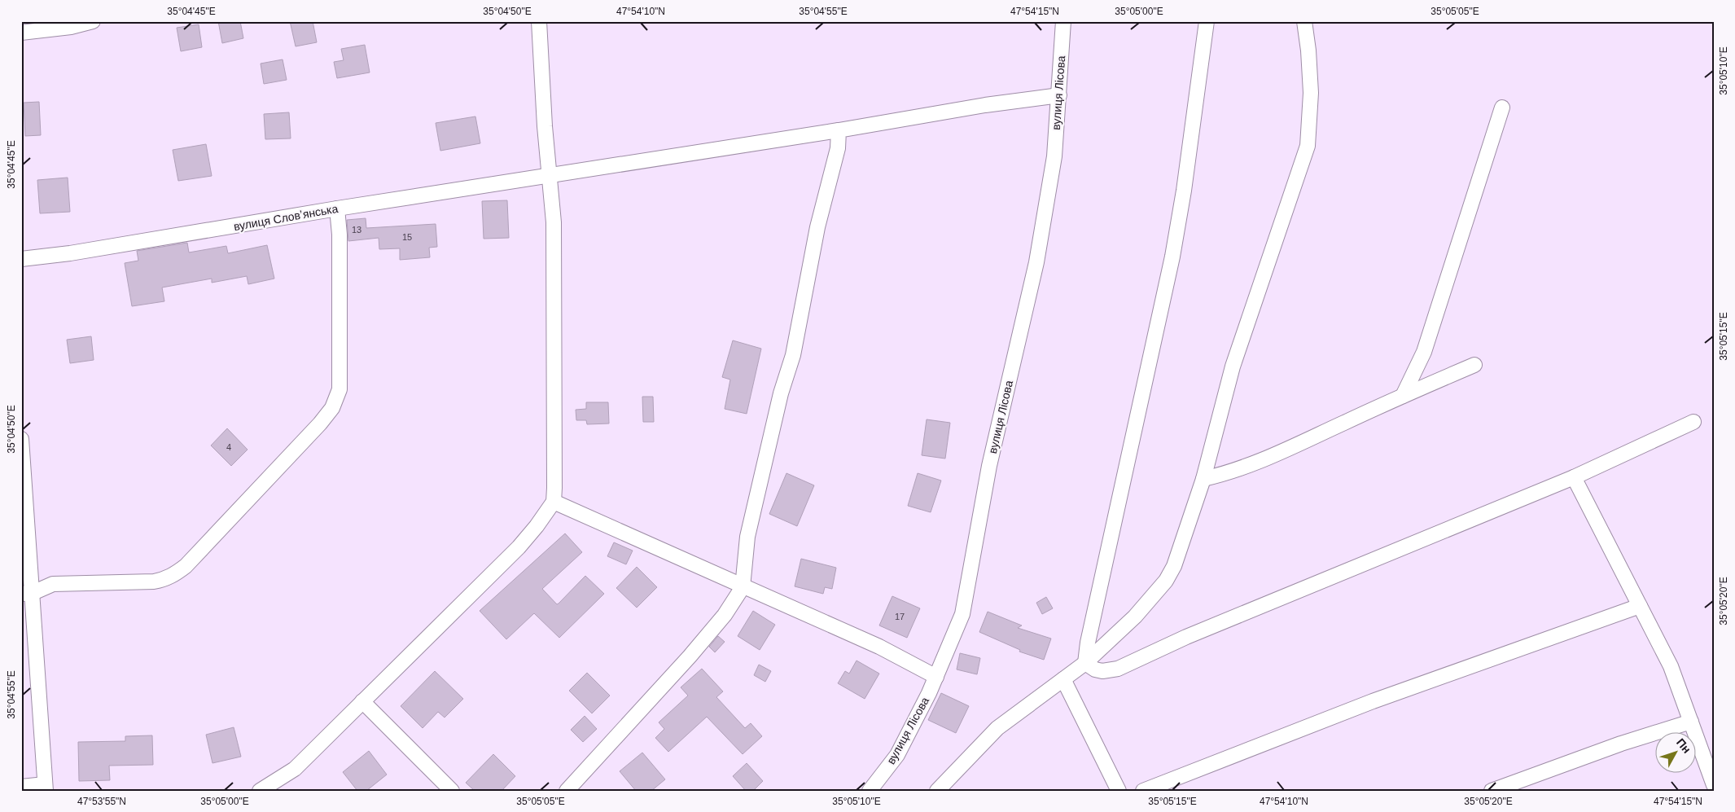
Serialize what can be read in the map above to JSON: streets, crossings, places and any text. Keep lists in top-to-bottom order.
{
  "streets": {
    "street": ["вулиця Лісова", "вулиця Словʼянська"]
  },
  "crossings": [
    ["вулиця Лісова", "вулиця Словʼянська"]
  ],
  "house_numbers": [
    "13",
    "15",
    "4",
    "17"
  ],
  "north": "top right",
  "coordinates": [
    "35°04'45\"E",
    "35°04'50\"E",
    "47°54'10\"N",
    "35°04'55\"E",
    "47°54'15\"N",
    "35°05'00\"E",
    "35°05'05\"E",
    "35°05'10\"E",
    "35°05'15\"E",
    "35°05'20\"E",
    "47°53'55\"N"
  ]
}
